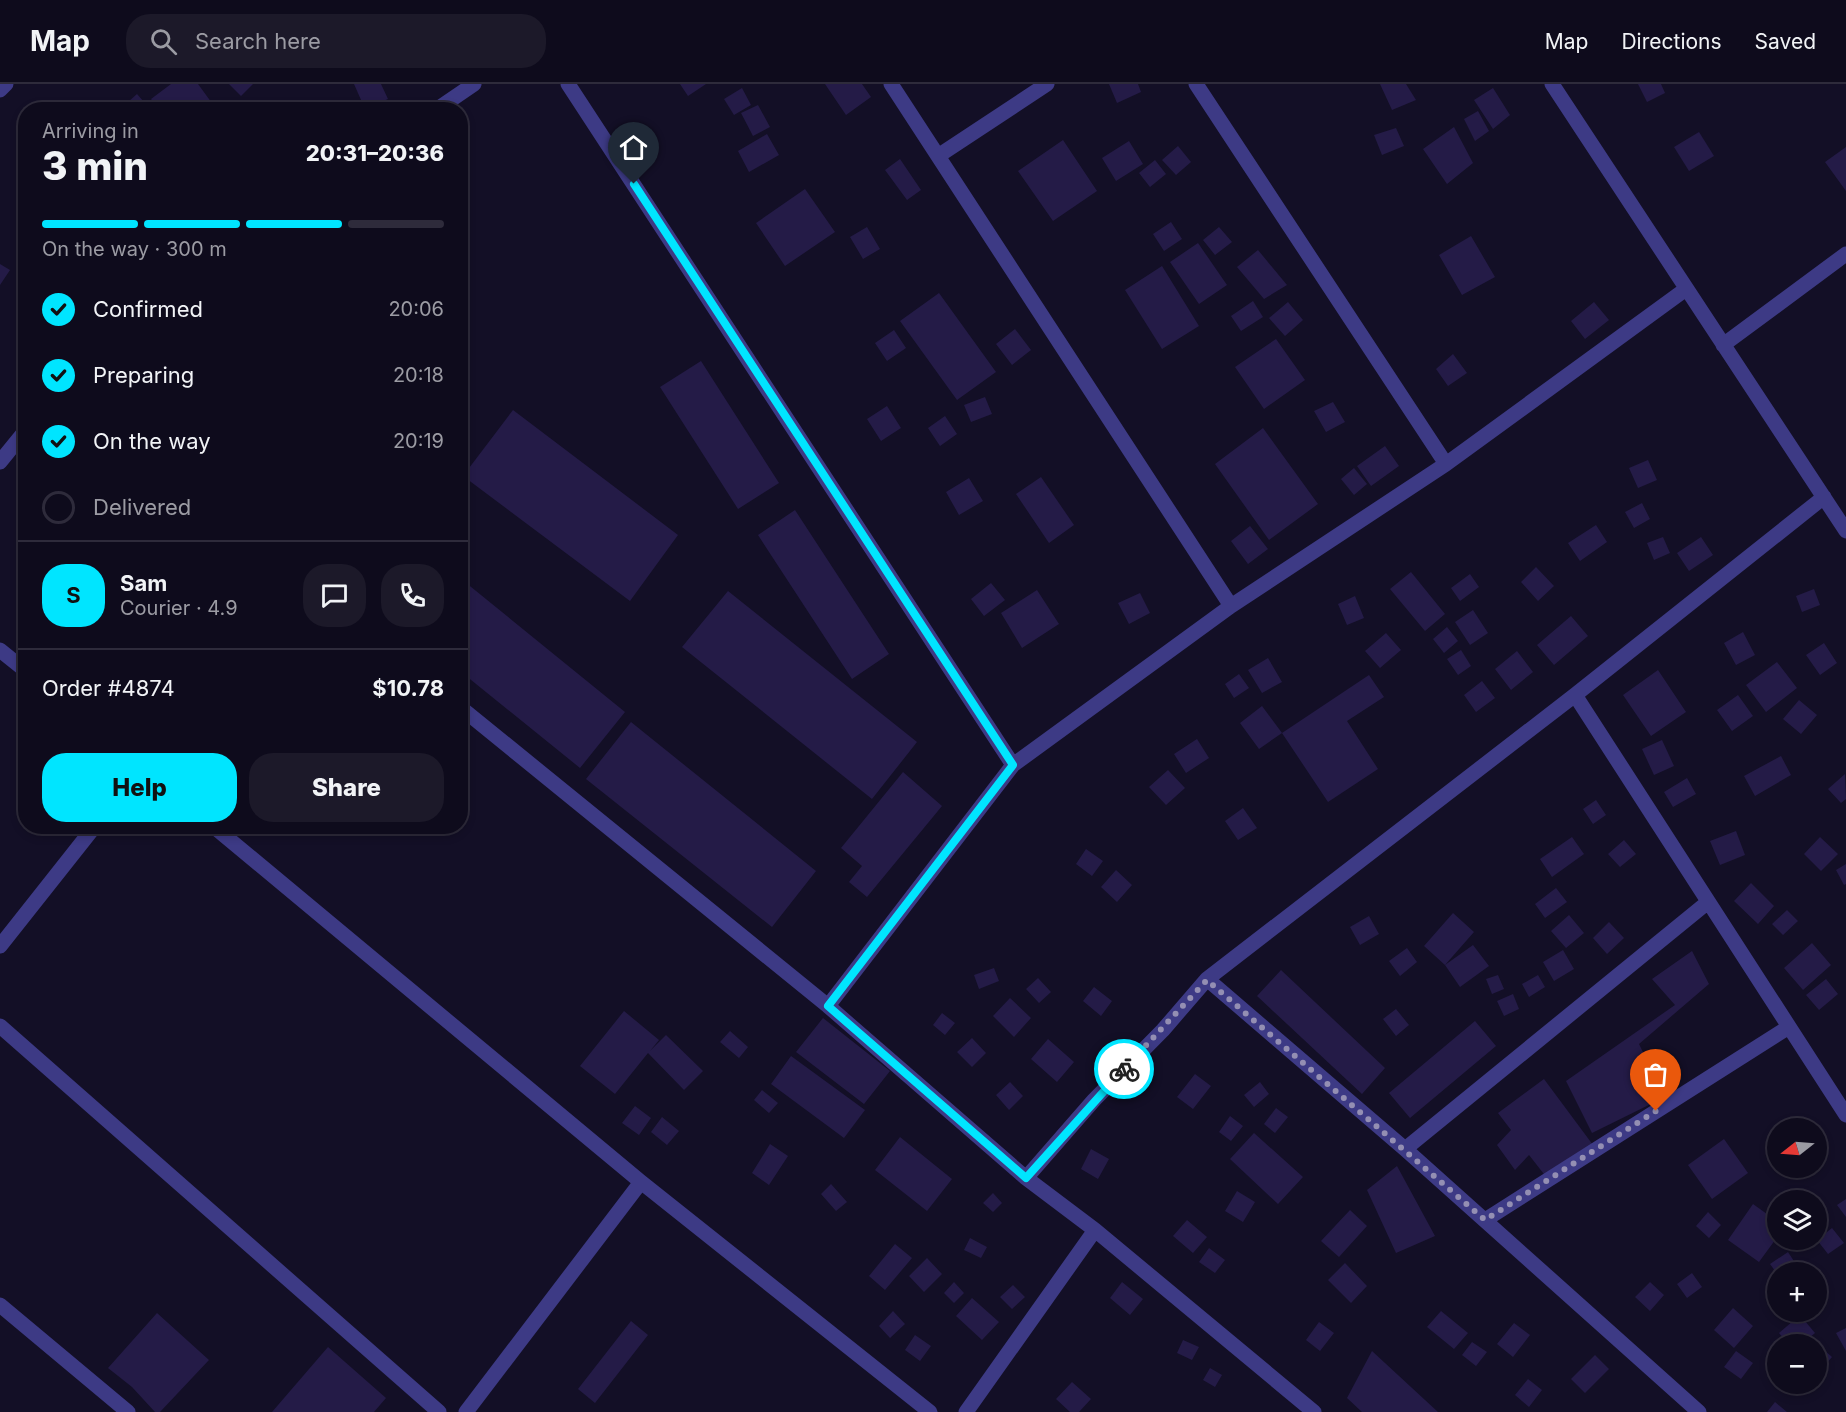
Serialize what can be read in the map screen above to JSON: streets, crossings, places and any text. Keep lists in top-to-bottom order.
{
  "north": "left",
  "page": {
    "header": "Map",
    "search": "Search here",
    "nav": ["Map", "Directions", "Saved"],
    "heading": ["3 min", "Arriving in", "20:31–20:36"],
    "panel": [
      "Sam",
      "Courier · 4.9",
      "Order #4874",
      "$10.78"
    ],
    "bar": "On the way · 300 m",
    "list": [
      ["Confirmed", "20:06"],
      ["Preparing", "20:18"],
      ["On the way", "20:19"],
      "Delivered"
    ],
    "round": "S",
    "buttons": ["Help", "Share"],
    "map_buttons": ["+", "−"]
  }
}
